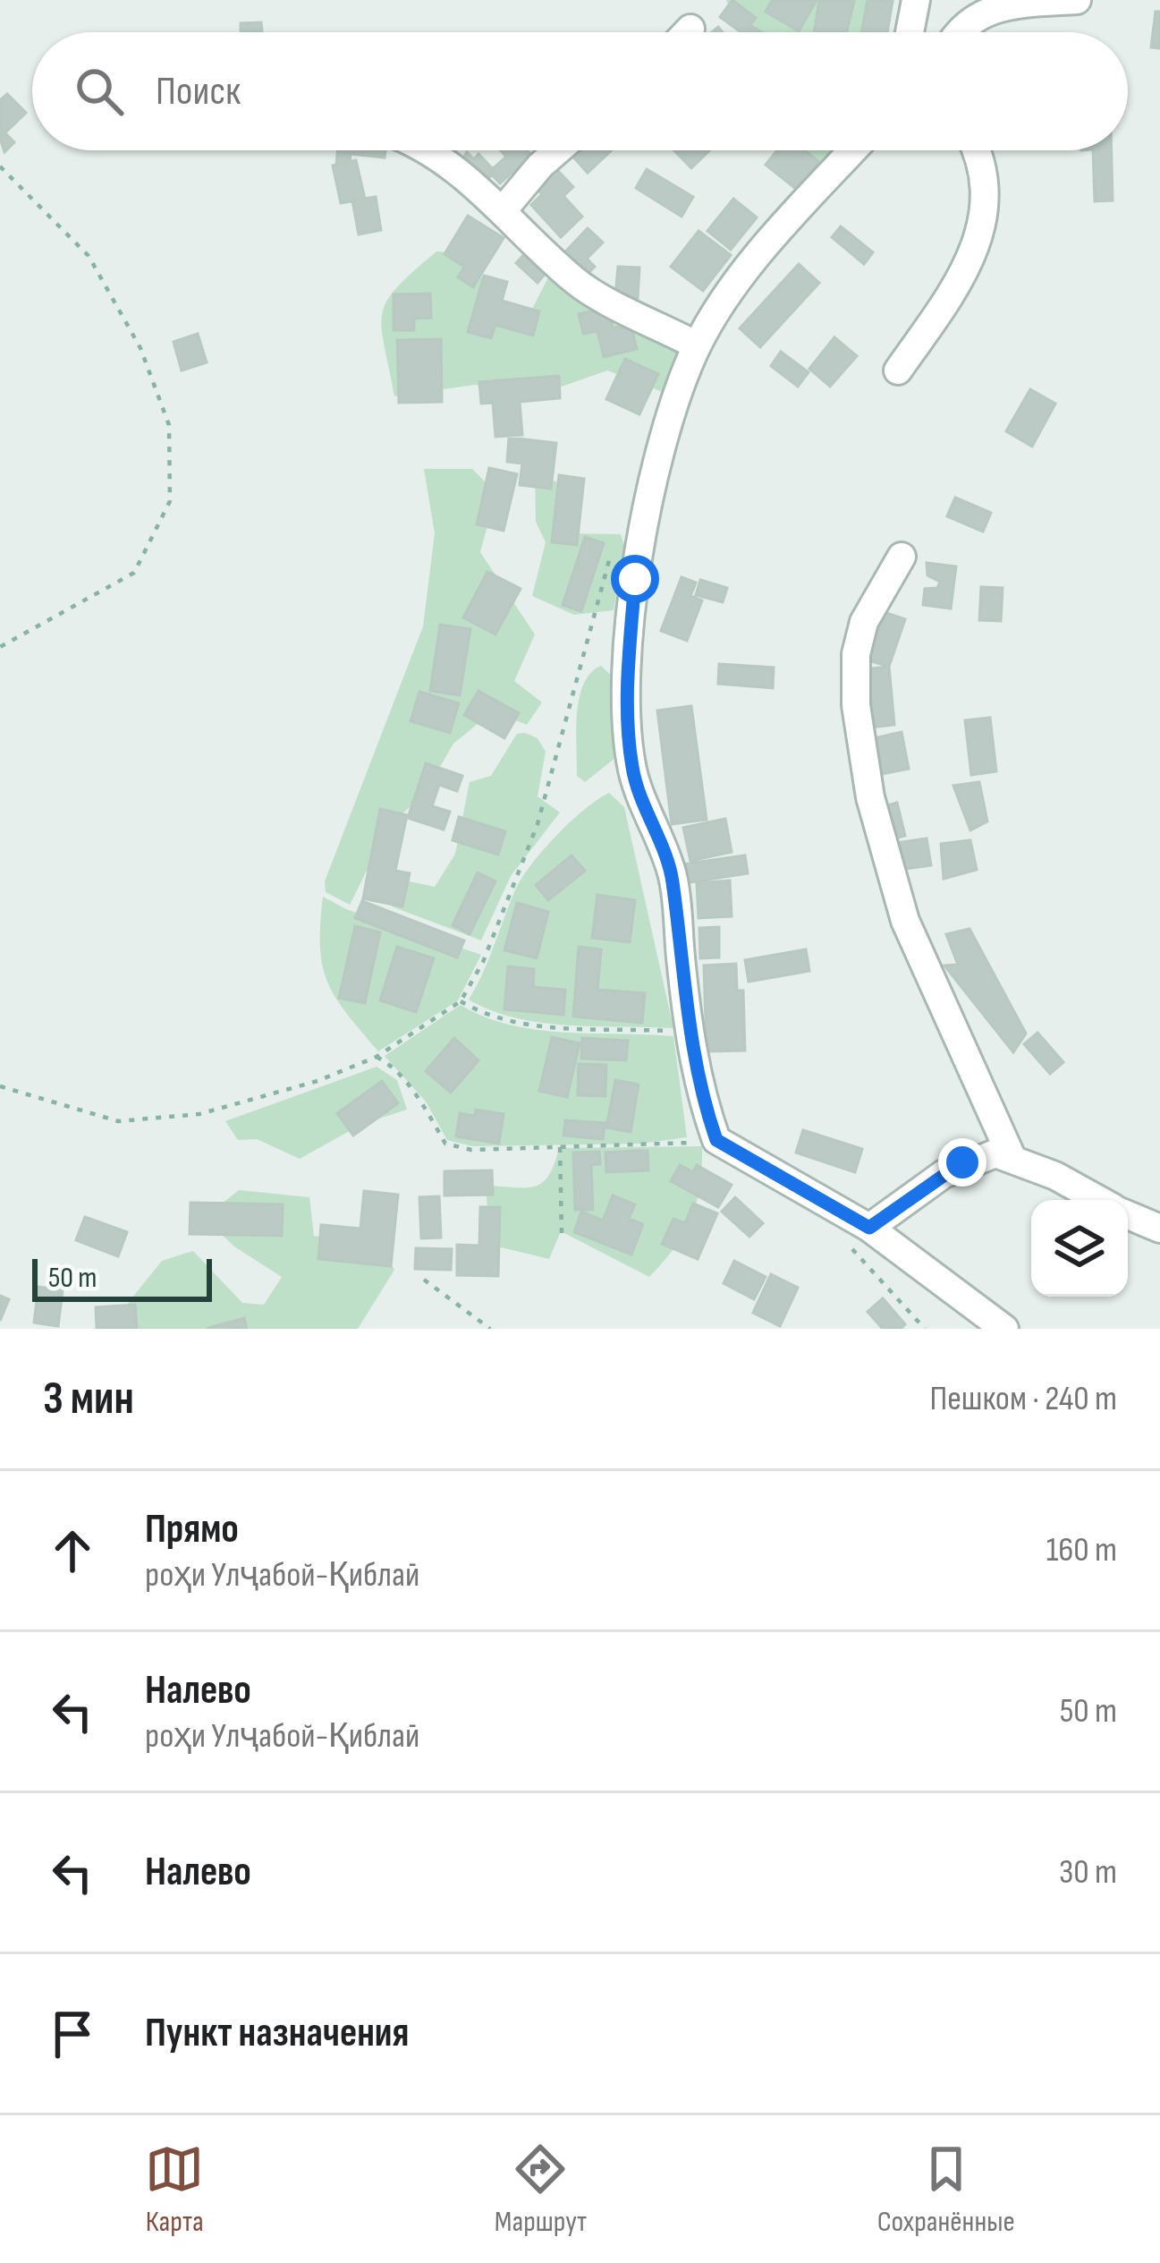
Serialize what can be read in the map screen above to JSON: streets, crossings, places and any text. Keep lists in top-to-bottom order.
{
  "scale_bar": "50 m",
  "page": {
    "search": "Поиск",
    "scale": "50 m",
    "heading": ["3 мин", "Пешком · 240 m"],
    "list": [
      ["Прямо", "роҳи Улҷабой-Қиблаӣ", "160 m"],
      ["Налево", "роҳи Улҷабой-Қиблаӣ", "50 m"],
      ["Налево", "30 m"],
      "Пункт назначения"
    ],
    "nav": ["Карта", "Маршрут", "Сохранённые"]
  }
}
